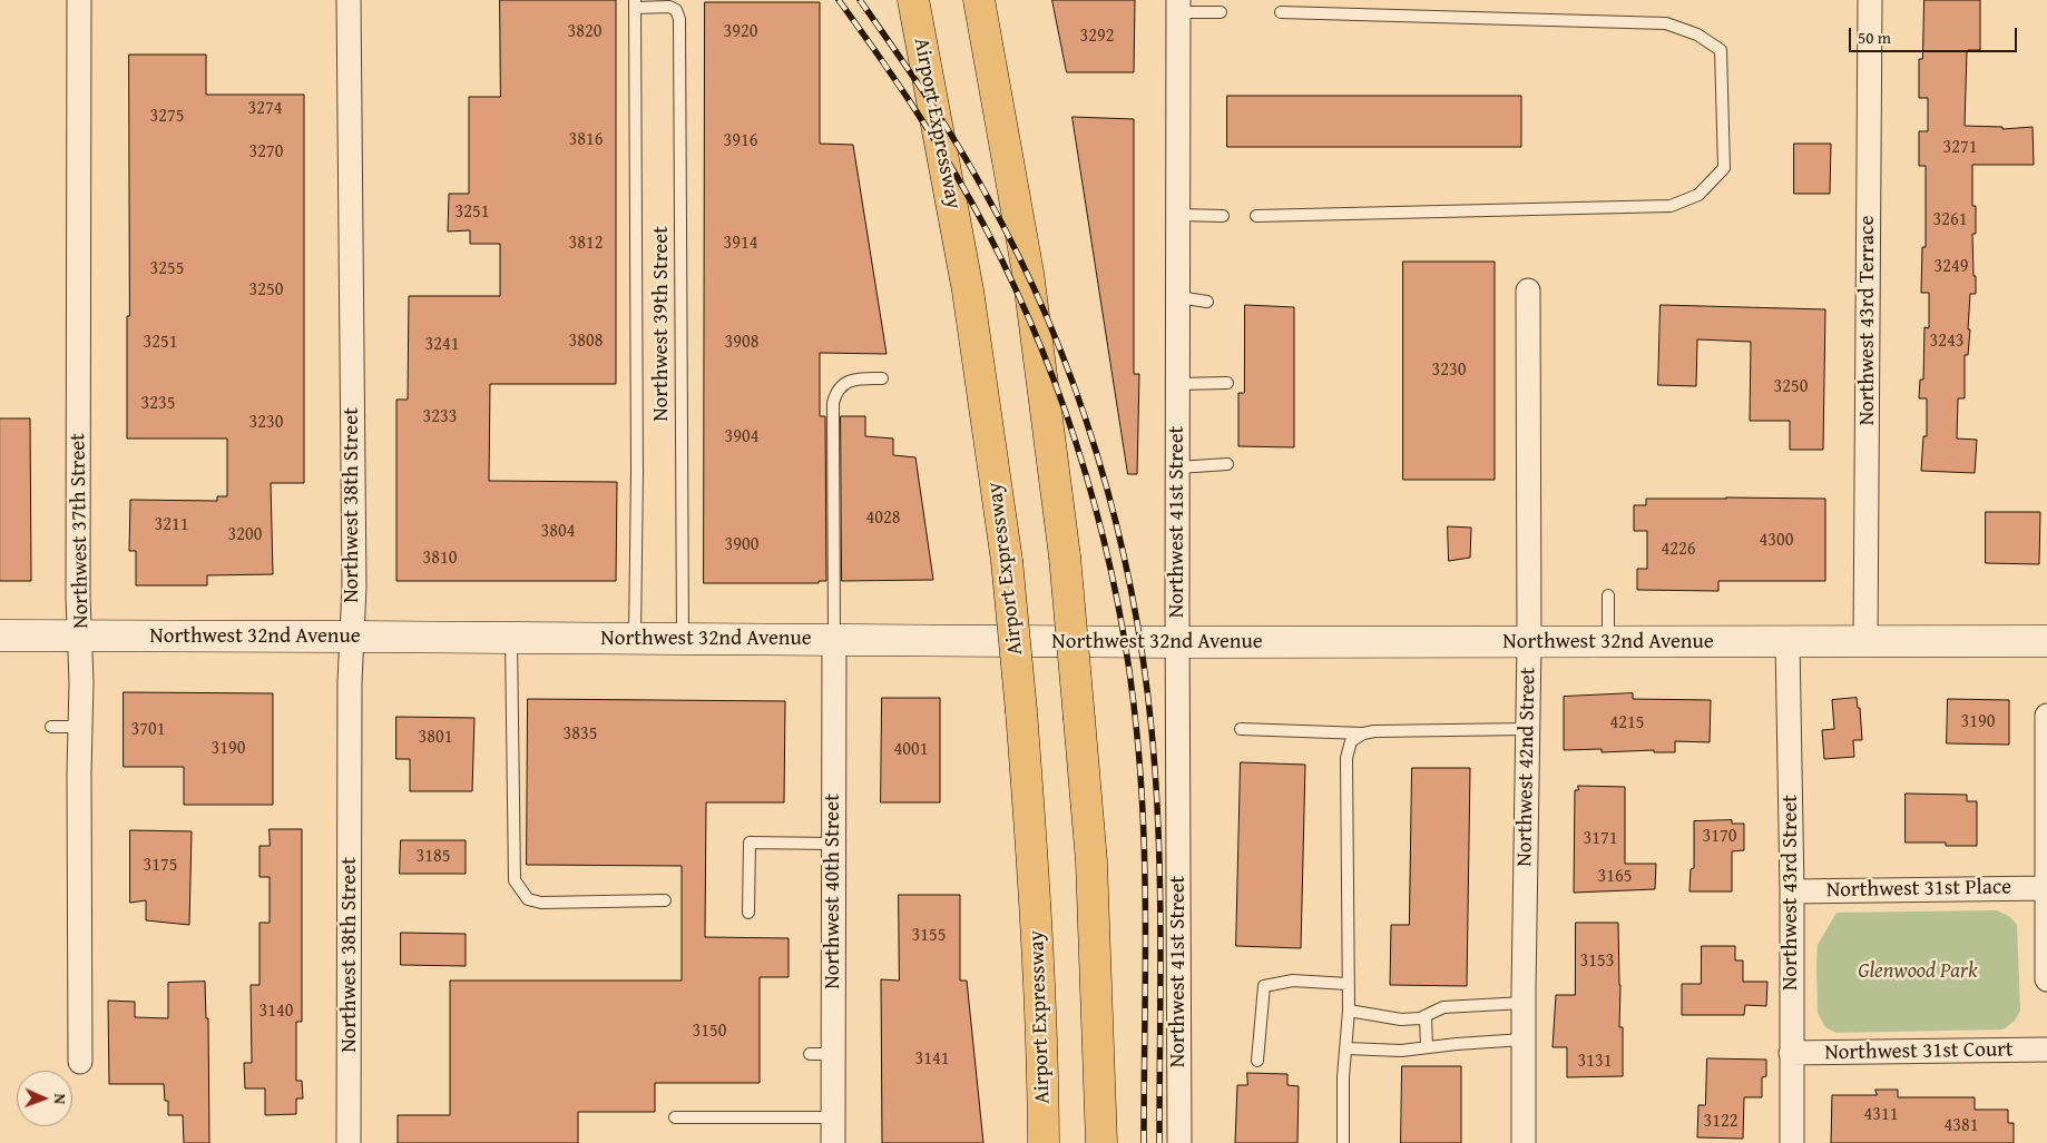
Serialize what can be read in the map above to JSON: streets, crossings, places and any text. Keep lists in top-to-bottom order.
{
  "streets": {
    "highway": ["Airport Expressway"],
    "main road": ["Northwest 32nd Avenue"],
    "street": [
      "Northwest 43rd Terrace",
      "Northwest 38th Street",
      "Northwest 41st Street",
      "Northwest 37th Street",
      "Northwest 42nd Street",
      "Northwest 31st Place",
      "Northwest 40th Street",
      "Northwest 43rd Street",
      "Northwest 31st Court"
    ],
    "lane": ["Northwest 39th Street"]
  },
  "crossings": [
    ["Northwest 43rd Terrace", "Northwest 32nd Avenue"],
    ["Northwest 39th Street", "Northwest 32nd Avenue"],
    ["Northwest 38th Street", "Northwest 32nd Avenue"],
    ["Northwest 41st Street", "Northwest 32nd Avenue"],
    ["Northwest 37th Street", "Northwest 32nd Avenue"],
    ["Northwest 32nd Avenue", "Northwest 42nd Street"],
    ["Northwest 32nd Avenue", "Northwest 40th Street"],
    ["Northwest 32nd Avenue", "Northwest 43rd Street"],
    ["Northwest 31st Place", "Northwest 43rd Street"],
    ["Northwest 43rd Street", "Northwest 31st Court"]
  ],
  "parks": ["Glenwood Park"],
  "house_numbers": [
    "3820",
    "3920",
    "3292",
    "3274",
    "3275",
    "3816",
    "3916",
    "3271",
    "3270",
    "3251",
    "3261",
    "3812",
    "3914",
    "3249",
    "3255",
    "3250",
    "3808",
    "3243",
    "3251",
    "3908",
    "3241",
    "3230",
    "3250",
    "3235",
    "3233",
    "3230",
    "3904",
    "4028",
    "3211",
    "3804",
    "3200",
    "4300",
    "3900",
    "4226",
    "3810",
    "3190",
    "4215",
    "3701",
    "3835",
    "3801",
    "3190",
    "4001",
    "3170",
    "3171",
    "3185",
    "3175",
    "3165",
    "3155",
    "3153",
    "3140",
    "3150",
    "3141",
    "3131",
    "4311",
    "3122",
    "4381"
  ],
  "scale_bar": "50 m",
  "north": "right"
}
